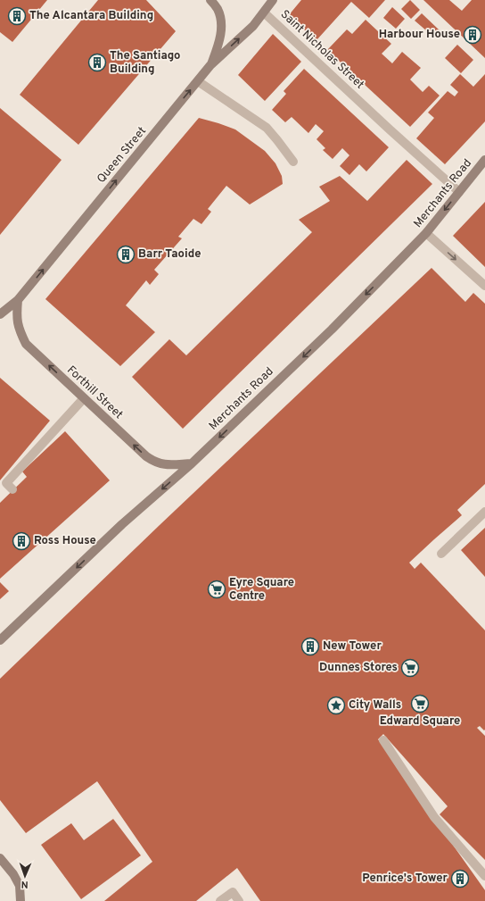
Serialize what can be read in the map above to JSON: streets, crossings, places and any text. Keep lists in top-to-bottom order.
{
  "streets": {
    "main road": ["Queen Street", "Merchants Road", "Forthill Street"],
    "street": ["Saint Nicholas Street"]
  },
  "crossings": [
    ["Saint Nicholas Street", "Queen Street"],
    ["Saint Nicholas Street", "Merchants Road"],
    ["Queen Street", "Forthill Street"],
    ["Merchants Road", "Forthill Street"]
  ],
  "one_way": ["Queen Street", "Merchants Road", "Forthill Street"],
  "places": {
    "building": [
      "The Alcantara Building",
      "Harbour House",
      "The Santiago Building",
      "Barr Taoide",
      "Ross House",
      "New Tower",
      "Penrice's Tower"
    ],
    "supermarket": ["Eyre Square Centre", "Dunnes Stores", "Edward Square"],
    "place": ["City Walls"]
  },
  "north": "bottom"
}
